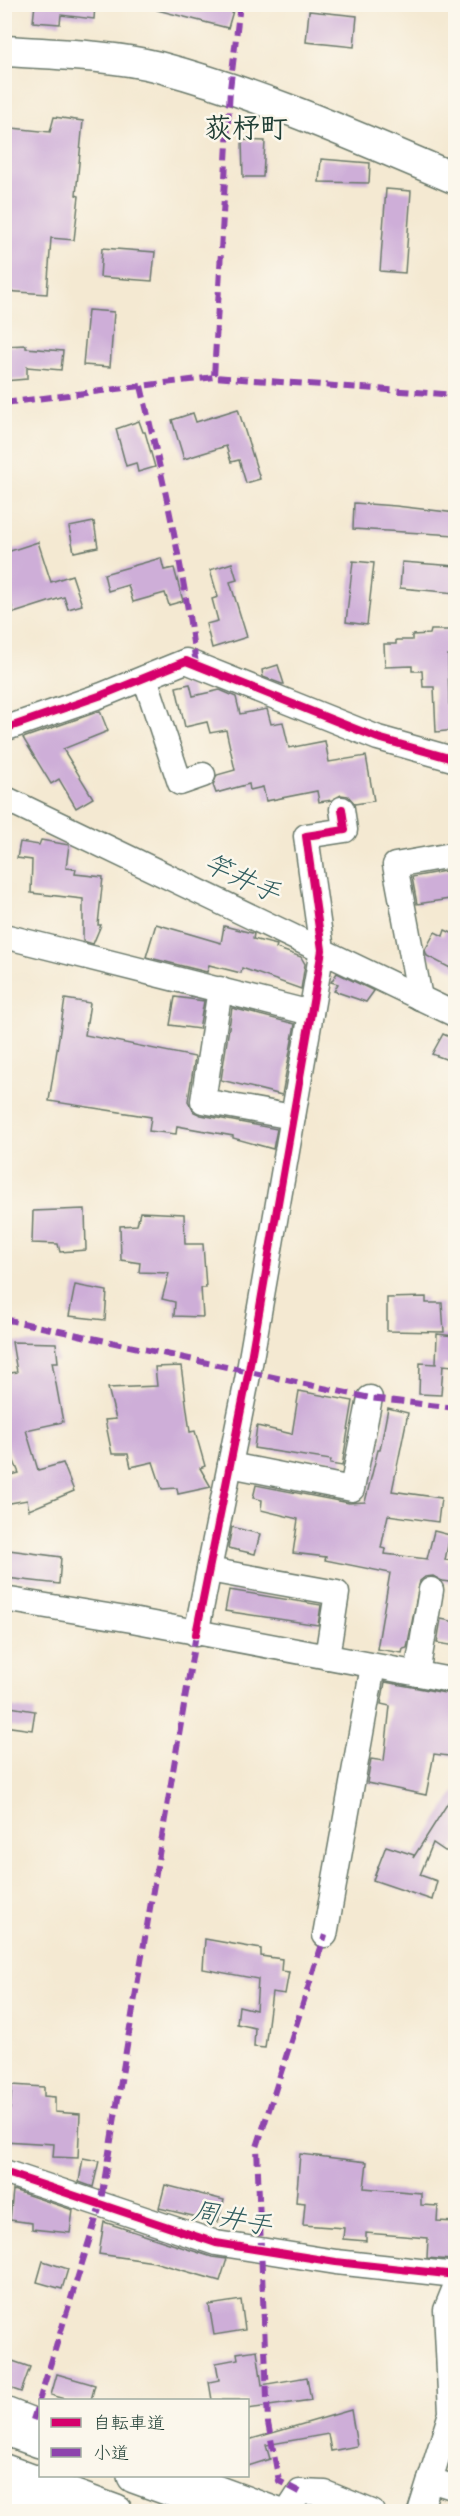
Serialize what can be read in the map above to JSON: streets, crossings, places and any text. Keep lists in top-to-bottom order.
{
  "districts": ["荻杼町"],
  "water": ["竿井手", "周井手"],
  "legend": ["自転車道", "小道"]
}
